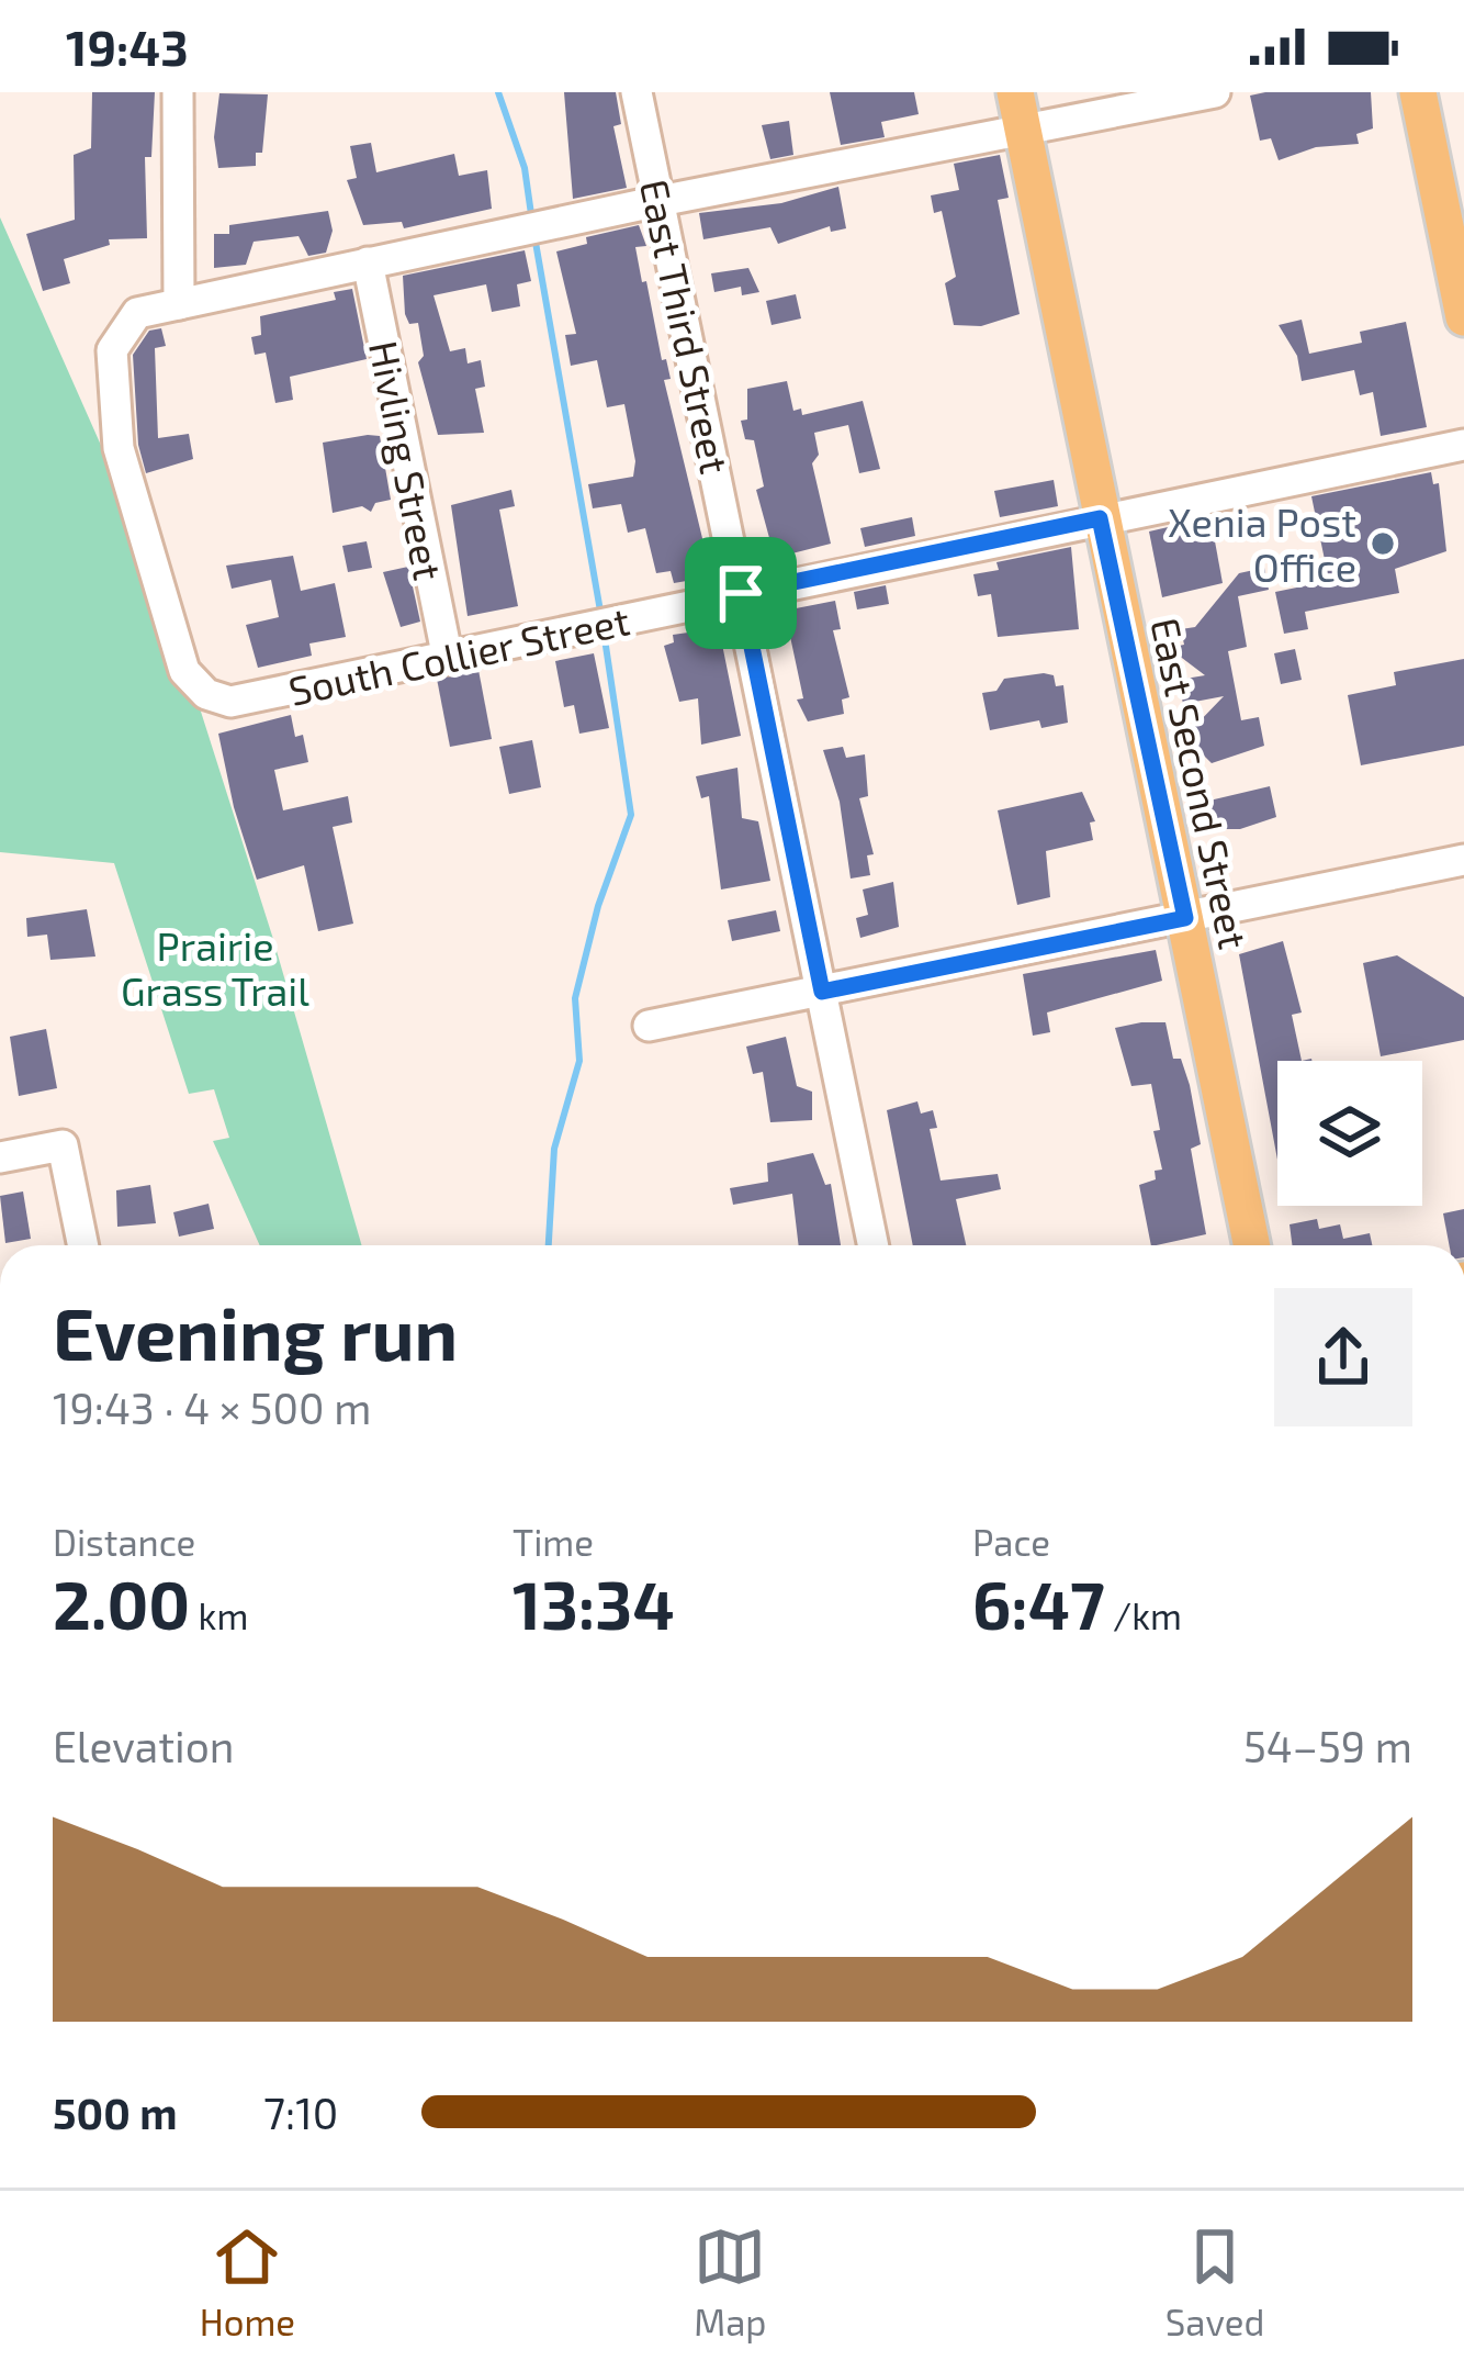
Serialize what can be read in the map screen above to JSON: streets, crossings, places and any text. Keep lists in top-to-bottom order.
{
  "streets": {
    "main road": ["East Second Street"],
    "street": ["East Third Street", "Hivling Street", "South Collier Street"]
  },
  "crossings": [
    ["East Third Street", "South Collier Street"],
    ["Hivling Street", "South Collier Street"],
    ["South Collier Street", "East Second Street"]
  ],
  "parks": ["Prairie Grass Trail"],
  "places": ["Xenia Post Office"],
  "page": {
    "status": "19:43",
    "heading": ["Evening run", "19:43 · 4 × 500 m"],
    "stats": [
      ["Distance", "2.00 km"],
      ["Time", "13:34"],
      ["Pace", "6:47 /km"]
    ],
    "chart": ["Elevation", "54–59 m"],
    "list": [
      {
        "name": "500 m",
        "note": "7:10"
      }
    ],
    "tabs": ["Home", "Map", "Saved"]
  }
}
